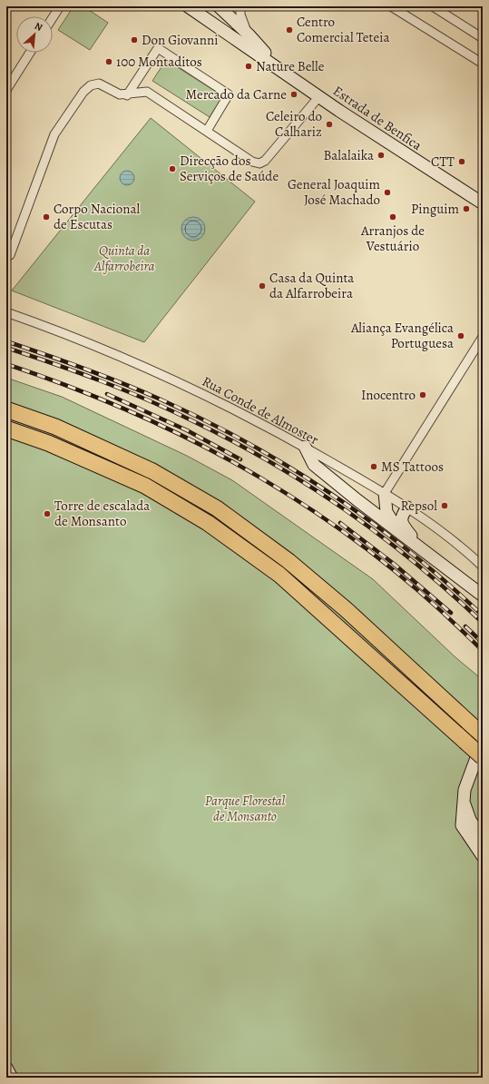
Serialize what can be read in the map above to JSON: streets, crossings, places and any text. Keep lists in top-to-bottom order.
{
  "streets": {
    "street": ["Estrada de Benfica", "Rua Conde de Almoster"]
  },
  "parks": ["Quinta da Alfarrobeira", "Parque Florestal de Monsanto"],
  "places": [
    "Centro Comercial Teteia",
    "Don Giovanni",
    "100 Montaditos",
    "Nature Belle",
    "Mercado da Carne",
    "Celeiro do Calhariz",
    "Balalaika",
    "CTT",
    "Direcção dos Serviços de Saúde",
    "General Joaquim José Machado",
    "Pinguim",
    "Corpo Nacional de Escutas",
    "Arranjos de Vestuário",
    "Casa da Quinta da Alfarrobeira",
    "Aliança Evangélica Portuguesa",
    "Inocentro",
    "MS Tattoos",
    "Repsol",
    "Torre de escalada de Monsanto"
  ],
  "north": "top right"
}
